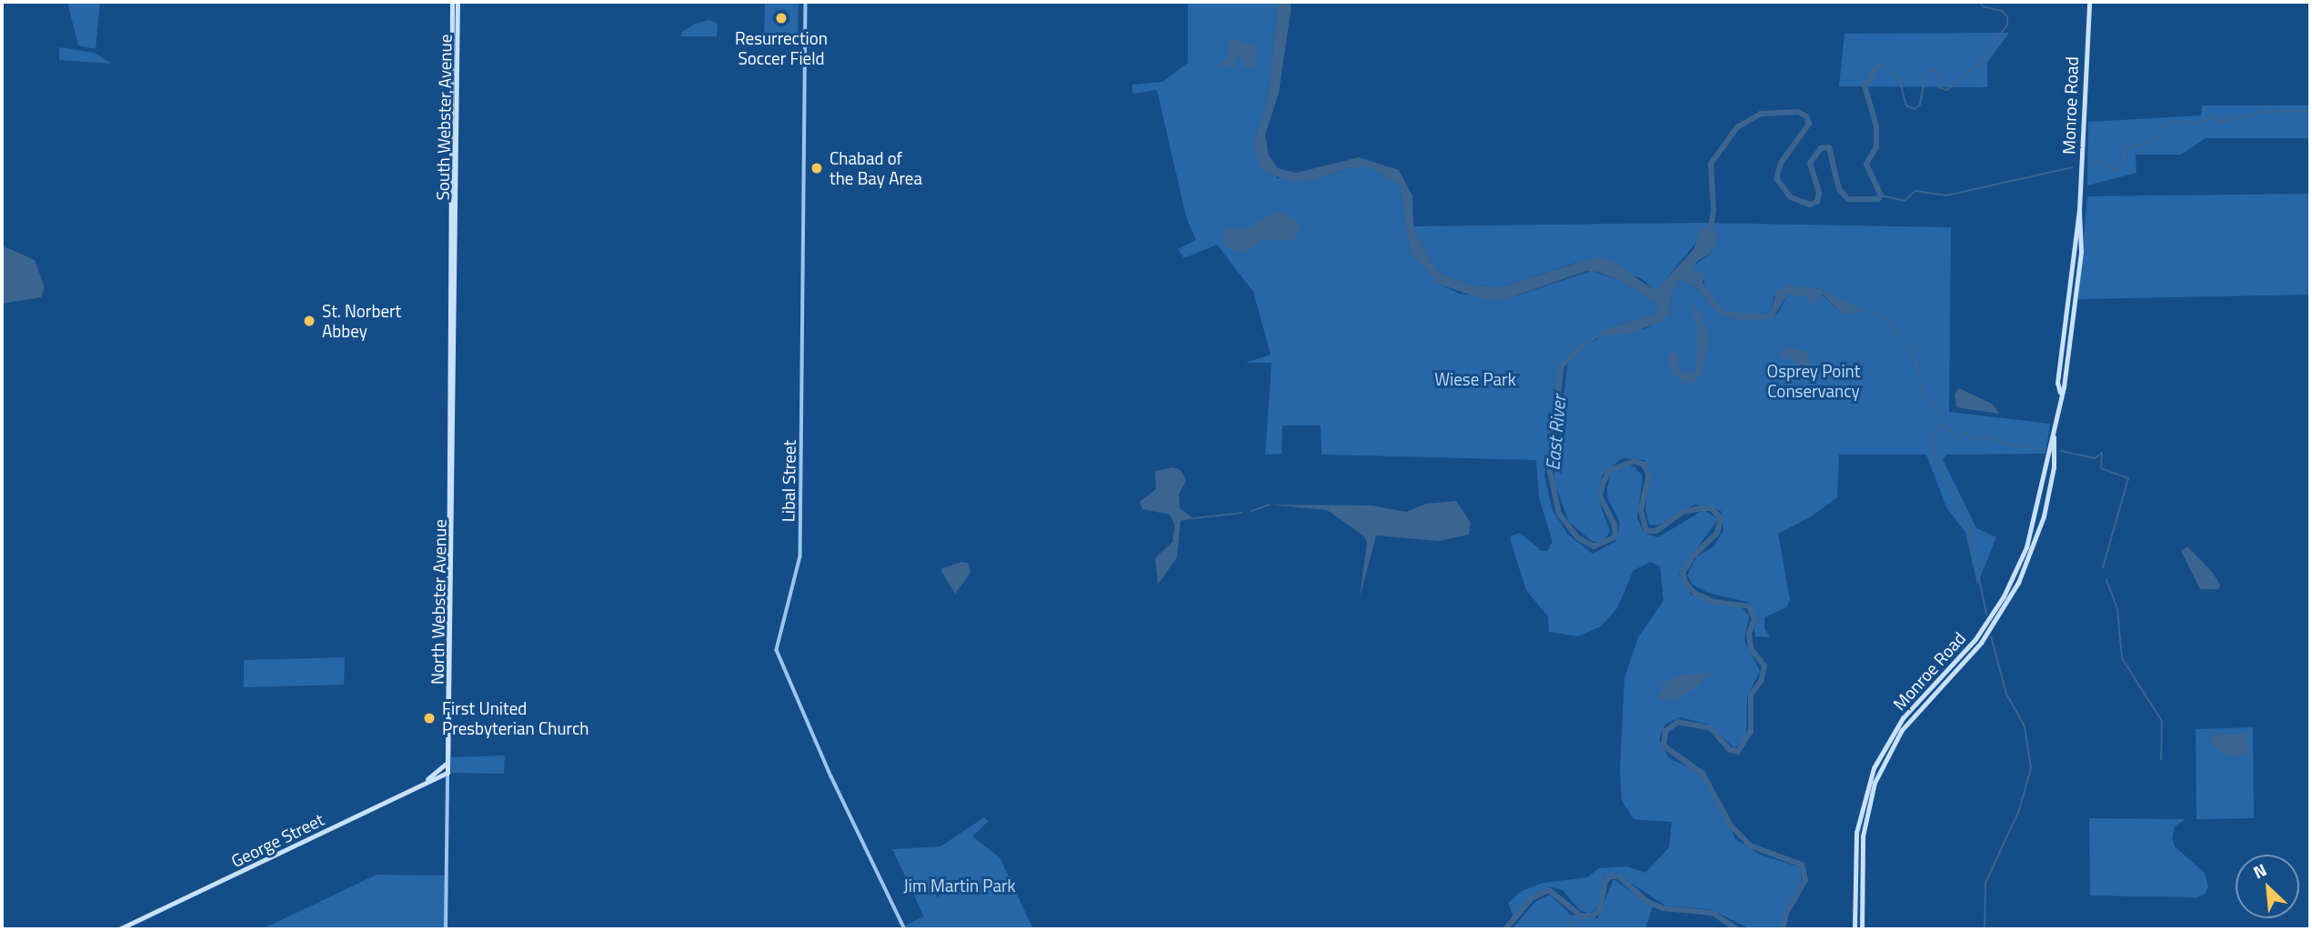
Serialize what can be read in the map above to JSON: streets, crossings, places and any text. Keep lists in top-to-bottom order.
{
  "streets": {
    "main road": [
      "Monroe Road",
      "South Webster Avenue",
      "North Webster Avenue",
      "George Street"
    ],
    "street": ["Libal Street"]
  },
  "crossings": [
    ["South Webster Avenue", "North Webster Avenue"],
    ["North Webster Avenue", "George Street"]
  ],
  "water": ["East River"],
  "parks": ["Osprey Point Conservancy", "Wiese Park", "Jim Martin Park"],
  "places": [
    "Resurrection Soccer Field",
    "Chabad of the Bay Area",
    "St. Norbert Abbey",
    "First United Presbyterian Church"
  ],
  "north": "top left"
}
